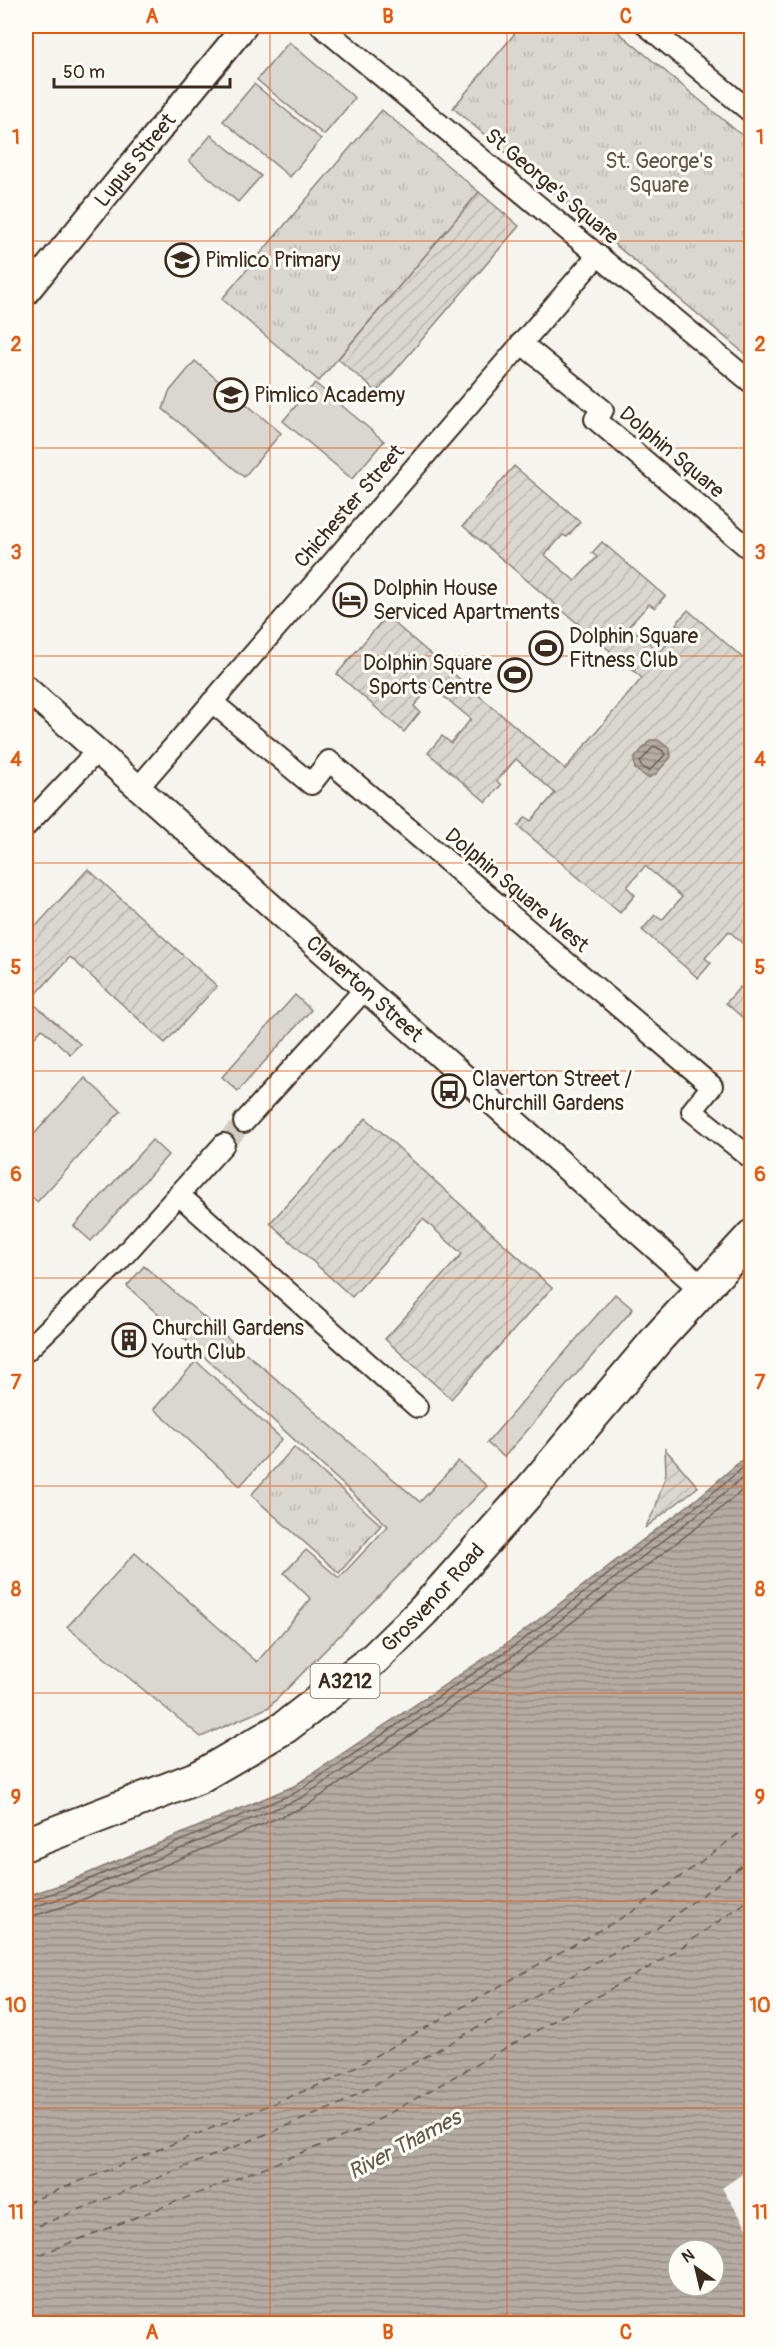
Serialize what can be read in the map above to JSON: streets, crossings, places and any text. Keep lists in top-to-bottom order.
{
  "streets": {
    "highway": ["Grosvenor Road", "A3212"],
    "street": [
      "Lupus Street",
      "St George's Square",
      "Dolphin Square",
      "Chichester Street",
      "Dolphin Square West",
      "Claverton Street"
    ]
  },
  "crossings": [
    ["St George's Square", "Chichester Street"],
    ["Dolphin Square", "Chichester Street"],
    ["Chichester Street", "Dolphin Square West"],
    ["Chichester Street", "Claverton Street"],
    ["Claverton Street", "Grosvenor Road"]
  ],
  "water": ["River Thames"],
  "parks": ["St. George's Square"],
  "places": {
    "school or university": ["Pimlico Primary", "Pimlico Academy"],
    "hotel": ["Dolphin House Serviced Apartments"],
    "sports": ["Dolphin Square Fitness Club", "Dolphin Square Sports Centre"],
    "bus stop": ["Claverton Street / Churchill Gardens"],
    "building": ["Churchill Gardens Youth Club"]
  },
  "scale_bar": "50 m",
  "north": "top left",
  "grid": {
    "columns": ["A", "B", "C"],
    "rows": [
      "1",
      "2",
      "3",
      "4",
      "5",
      "6",
      "7",
      "8",
      "9",
      "10",
      "11"
    ]
  }
}
